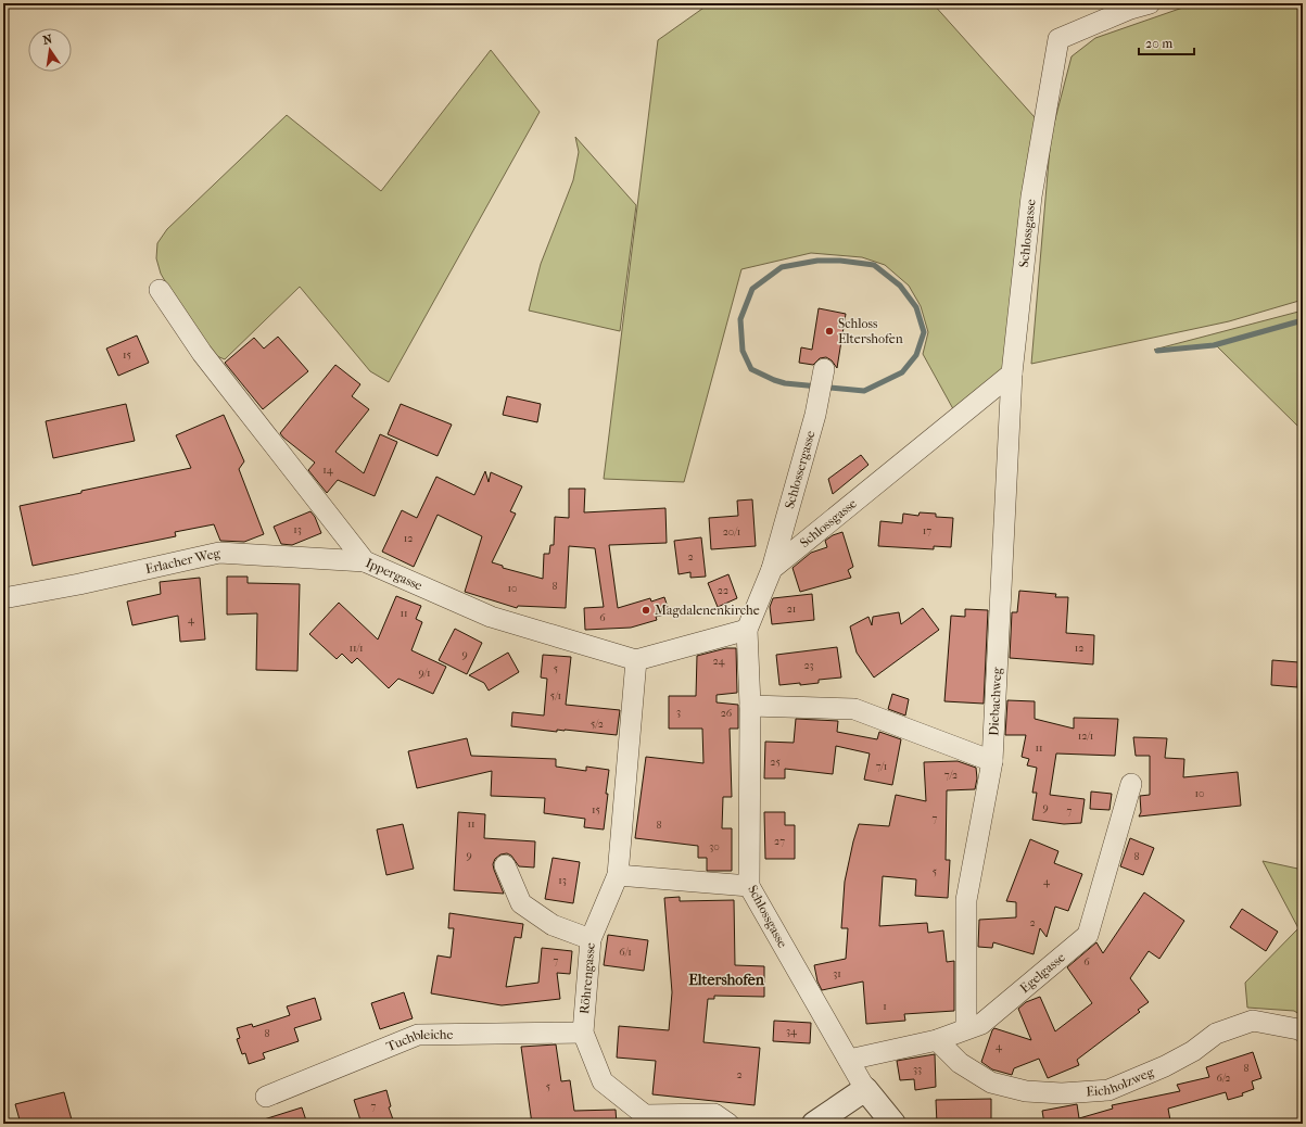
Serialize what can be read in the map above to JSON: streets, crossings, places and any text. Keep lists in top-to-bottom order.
{
  "streets": {
    "street": [
      "Schlossgasse",
      "Schlossergasse",
      "Erlacher Weg",
      "Ippergasse",
      "Diebachweg",
      "Egelgasse",
      "Röhrengasse",
      "Tuchbleiche",
      "Eichholzweg"
    ]
  },
  "crossings": [
    ["Schlossgasse", "Schlossergasse"],
    ["Schlossgasse", "Diebachweg"],
    ["Schlossgasse", "Egelgasse"],
    ["Erlacher Weg", "Ippergasse"],
    ["Ippergasse", "Röhrengasse"],
    ["Diebachweg", "Egelgasse"],
    ["Egelgasse", "Eichholzweg"],
    ["Röhrengasse", "Tuchbleiche"]
  ],
  "districts": ["Eltershofen"],
  "places": ["Schloss Eltershofen", "Magdalenenkirche"],
  "house_numbers": [
    "15",
    "14",
    "13",
    "17",
    "20/1",
    "12",
    "2",
    "8",
    "10",
    "22",
    "21",
    "11",
    "6",
    "4",
    "11/1",
    "12",
    "9",
    "24",
    "23",
    "5",
    "9/1",
    "5/1",
    "3",
    "26",
    "5/2",
    "12/1",
    "11",
    "25",
    "7/1",
    "7/2",
    "10",
    "9",
    "15",
    "7",
    "7",
    "11",
    "8",
    "27",
    "30",
    "9",
    "8",
    "5",
    "13",
    "4",
    "2",
    "6/1",
    "7",
    "6",
    "31",
    "1",
    "34",
    "8",
    "4",
    "8",
    "33",
    "2",
    "6/2",
    "5",
    "7"
  ],
  "scale_bar": "20 m",
  "north": "top"
}
